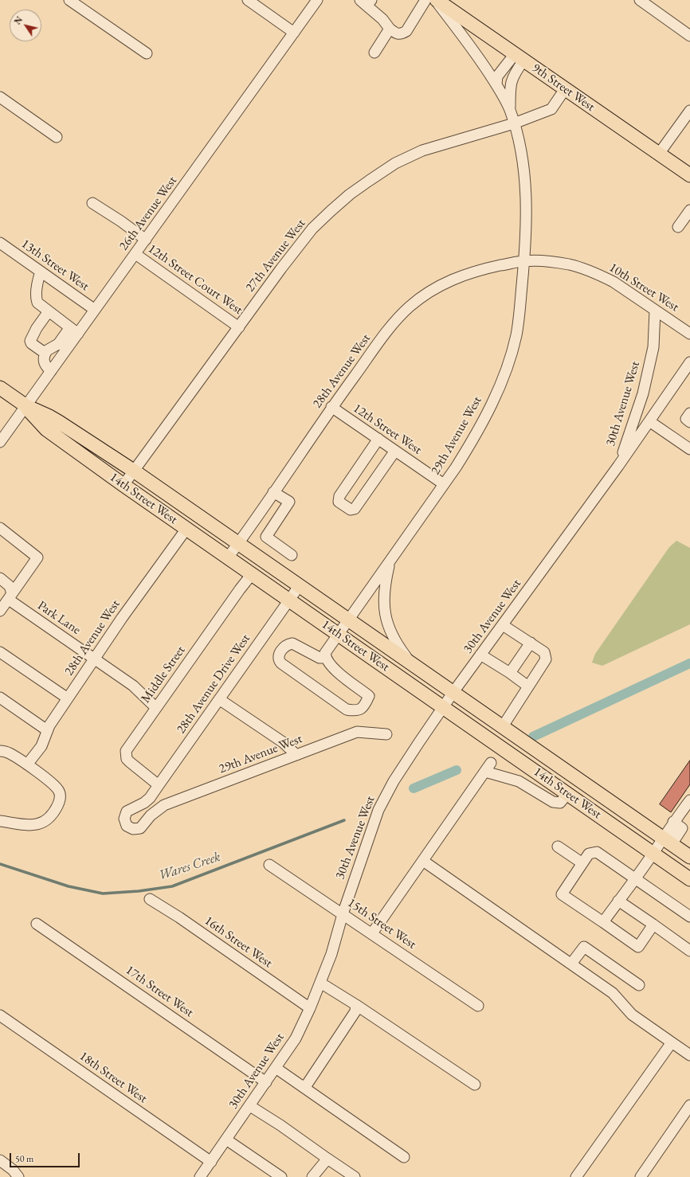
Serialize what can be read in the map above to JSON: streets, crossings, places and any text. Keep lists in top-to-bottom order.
{
  "streets": {
    "main road": ["9th Street West", "14th Street West"],
    "street": [
      "26th Avenue West",
      "27th Avenue West",
      "13th Street West",
      "12th Street Court West",
      "10th Street West",
      "28th Avenue West",
      "30th Avenue West",
      "12th Street West",
      "29th Avenue West",
      "Park Lane",
      "Middle Street",
      "28th Avenue Drive West",
      "15th Street West",
      "16th Street West",
      "17th Street West",
      "18th Street West"
    ]
  },
  "crossings": [
    ["9th Street West", "27th Avenue West"],
    ["9th Street West", "29th Avenue West"],
    ["26th Avenue West", "13th Street West"],
    ["26th Avenue West", "12th Street Court West"],
    ["26th Avenue West", "14th Street West"],
    ["27th Avenue West", "12th Street Court West"],
    ["27th Avenue West", "29th Avenue West"],
    ["27th Avenue West", "14th Street West"],
    ["10th Street West", "28th Avenue West"],
    ["10th Street West", "30th Avenue West"],
    ["10th Street West", "29th Avenue West"],
    ["28th Avenue West", "12th Street West"],
    ["28th Avenue West", "29th Avenue West"],
    ["28th Avenue West", "14th Street West"],
    ["28th Avenue West", "Park Lane"],
    ["30th Avenue West", "14th Street West"],
    ["30th Avenue West", "15th Street West"],
    ["30th Avenue West", "16th Street West"],
    ["30th Avenue West", "17th Street West"],
    ["30th Avenue West", "18th Street West"],
    ["12th Street West", "29th Avenue West"],
    ["29th Avenue West", "14th Street West"],
    ["14th Street West", "Middle Street"],
    ["14th Street West", "28th Avenue Drive West"],
    ["Park Lane", "Middle Street"],
    ["Middle Street", "28th Avenue Drive West"]
  ],
  "water": ["Wares Creek"],
  "scale_bar": "50 m",
  "north": "top left"
}
